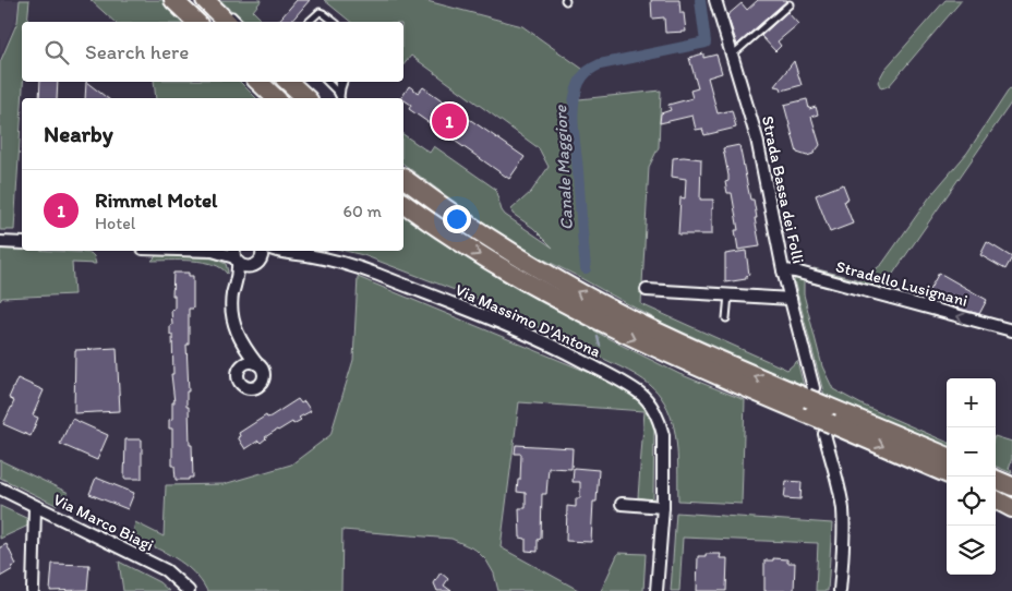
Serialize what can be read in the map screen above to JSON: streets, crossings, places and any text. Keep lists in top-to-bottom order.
{
  "streets": {
    "street": [
      "Strada Bassa dei Folli",
      "Stradello Lusignani",
      "Via Massimo D'Antona",
      "Via Marco Biagi"
    ]
  },
  "crossings": [
    ["Strada Bassa dei Folli", "Stradello Lusignani"]
  ],
  "one_way": ["Stradello Lusignani"],
  "water": ["Canale Maggiore"],
  "page": {
    "search": "Search here",
    "heading": "Nearby",
    "pins": "1",
    "list": [
      {
        "mark": "1",
        "name": "Rimmel Motel",
        "note": "Hotel",
        "value": "60 m"
      }
    ],
    "map_buttons": ["+", "−"]
  }
}
